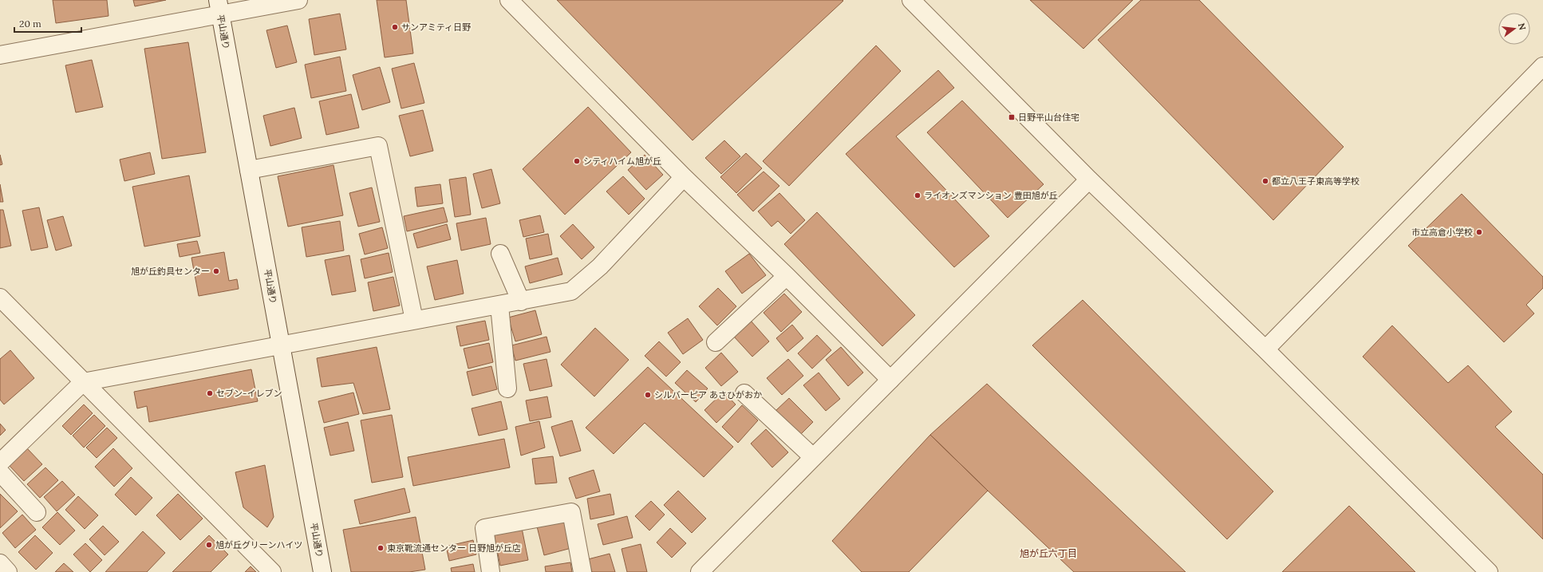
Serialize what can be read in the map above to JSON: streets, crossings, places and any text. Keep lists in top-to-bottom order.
{
  "streets": {
    "street": ["平山通り"]
  },
  "districts": ["旭が丘六丁目"],
  "places": {
    "other": [
      "サンアミティ日野",
      "シティハイム旭が丘",
      "都立八王子東高等学校",
      "ライオンズマンション 豊田旭が丘",
      "市立高倉小学校",
      "旭が丘釣具センター",
      "セブン-イレブン",
      "シルバーピア あさひがおか",
      "旭が丘グリーンハイツ",
      "東京靴流通センター 日野旭が丘店"
    ],
    "transit": ["日野平山台住宅"]
  },
  "scale_bar": "20 m",
  "north": "right"
}
